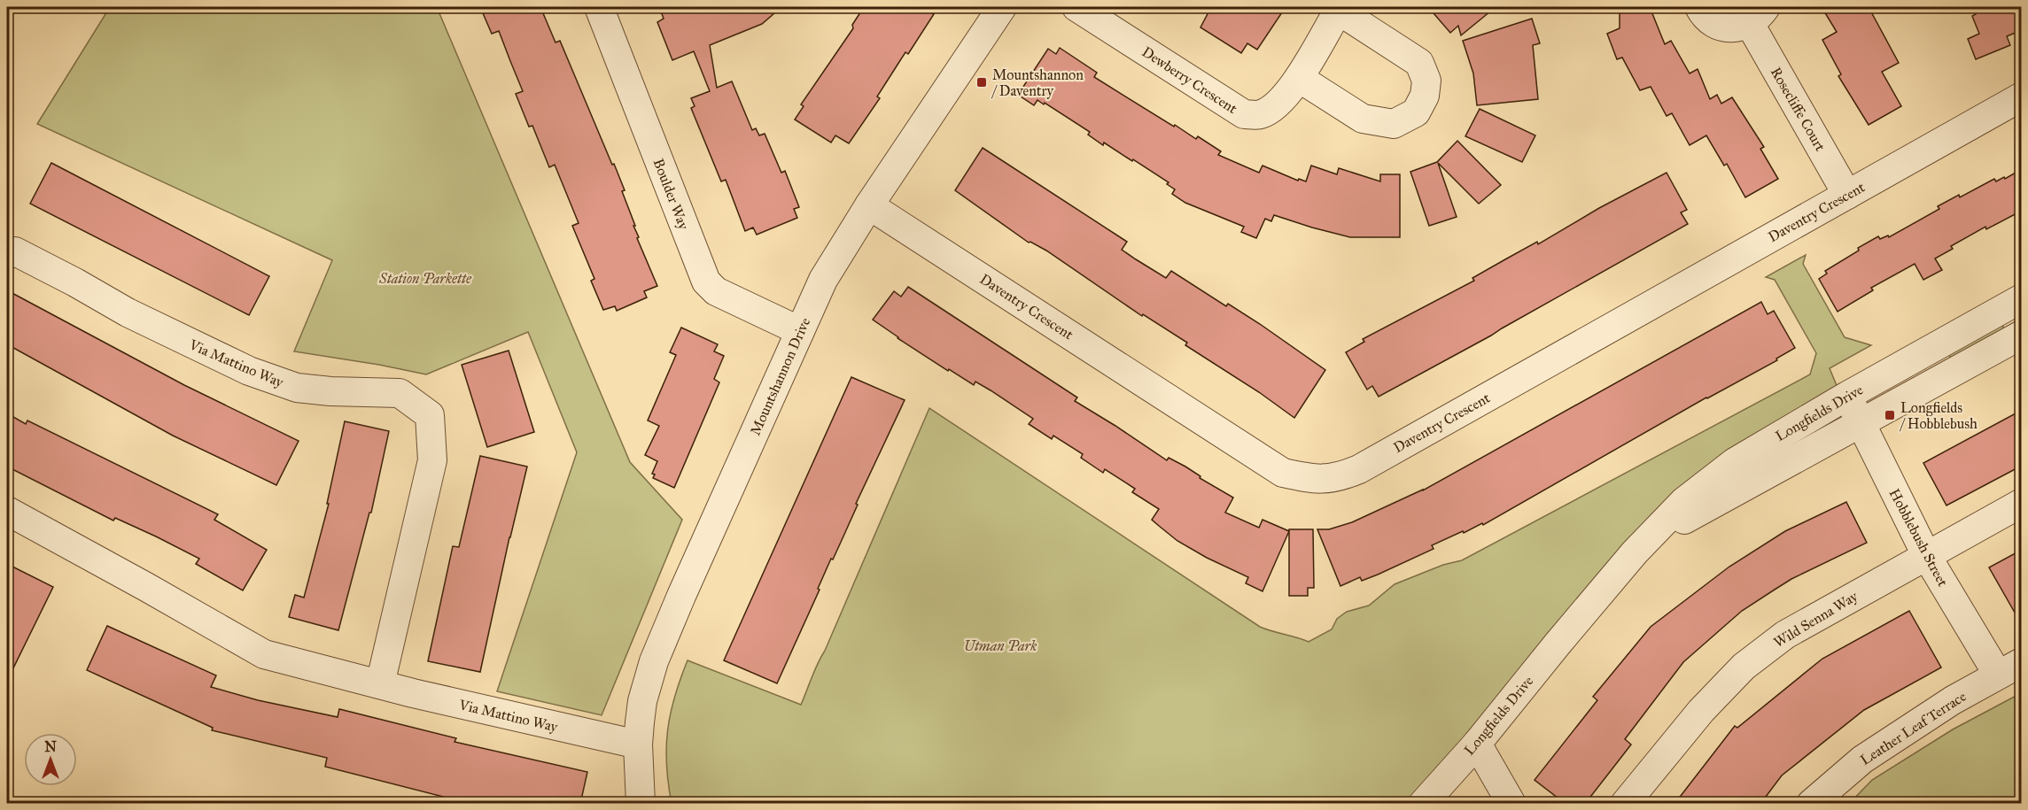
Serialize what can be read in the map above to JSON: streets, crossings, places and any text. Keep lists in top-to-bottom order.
{
  "streets": {
    "street": [
      "Dewberry Crescent",
      "Rosecliffe Court",
      "Boulder Way",
      "Daventry Crescent",
      "Via Mattino Way",
      "Mountshannon Drive",
      "Longfields Drive",
      "Hobblebush Street",
      "Wild Senna Way",
      "Leather Leaf Terrace"
    ]
  },
  "crossings": [
    ["Rosecliffe Court", "Daventry Crescent"],
    ["Boulder Way", "Mountshannon Drive"],
    ["Daventry Crescent", "Mountshannon Drive"],
    ["Via Mattino Way", "Mountshannon Drive"],
    ["Longfields Drive", "Hobblebush Street"],
    ["Hobblebush Street", "Wild Senna Way"],
    ["Hobblebush Street", "Leather Leaf Terrace"]
  ],
  "parks": ["Station Parkette", "Utman Park"],
  "places": {
    "transit": ["Mountshannon / Daventry", "Longfields / Hobblebush"]
  },
  "north": "top"
}
